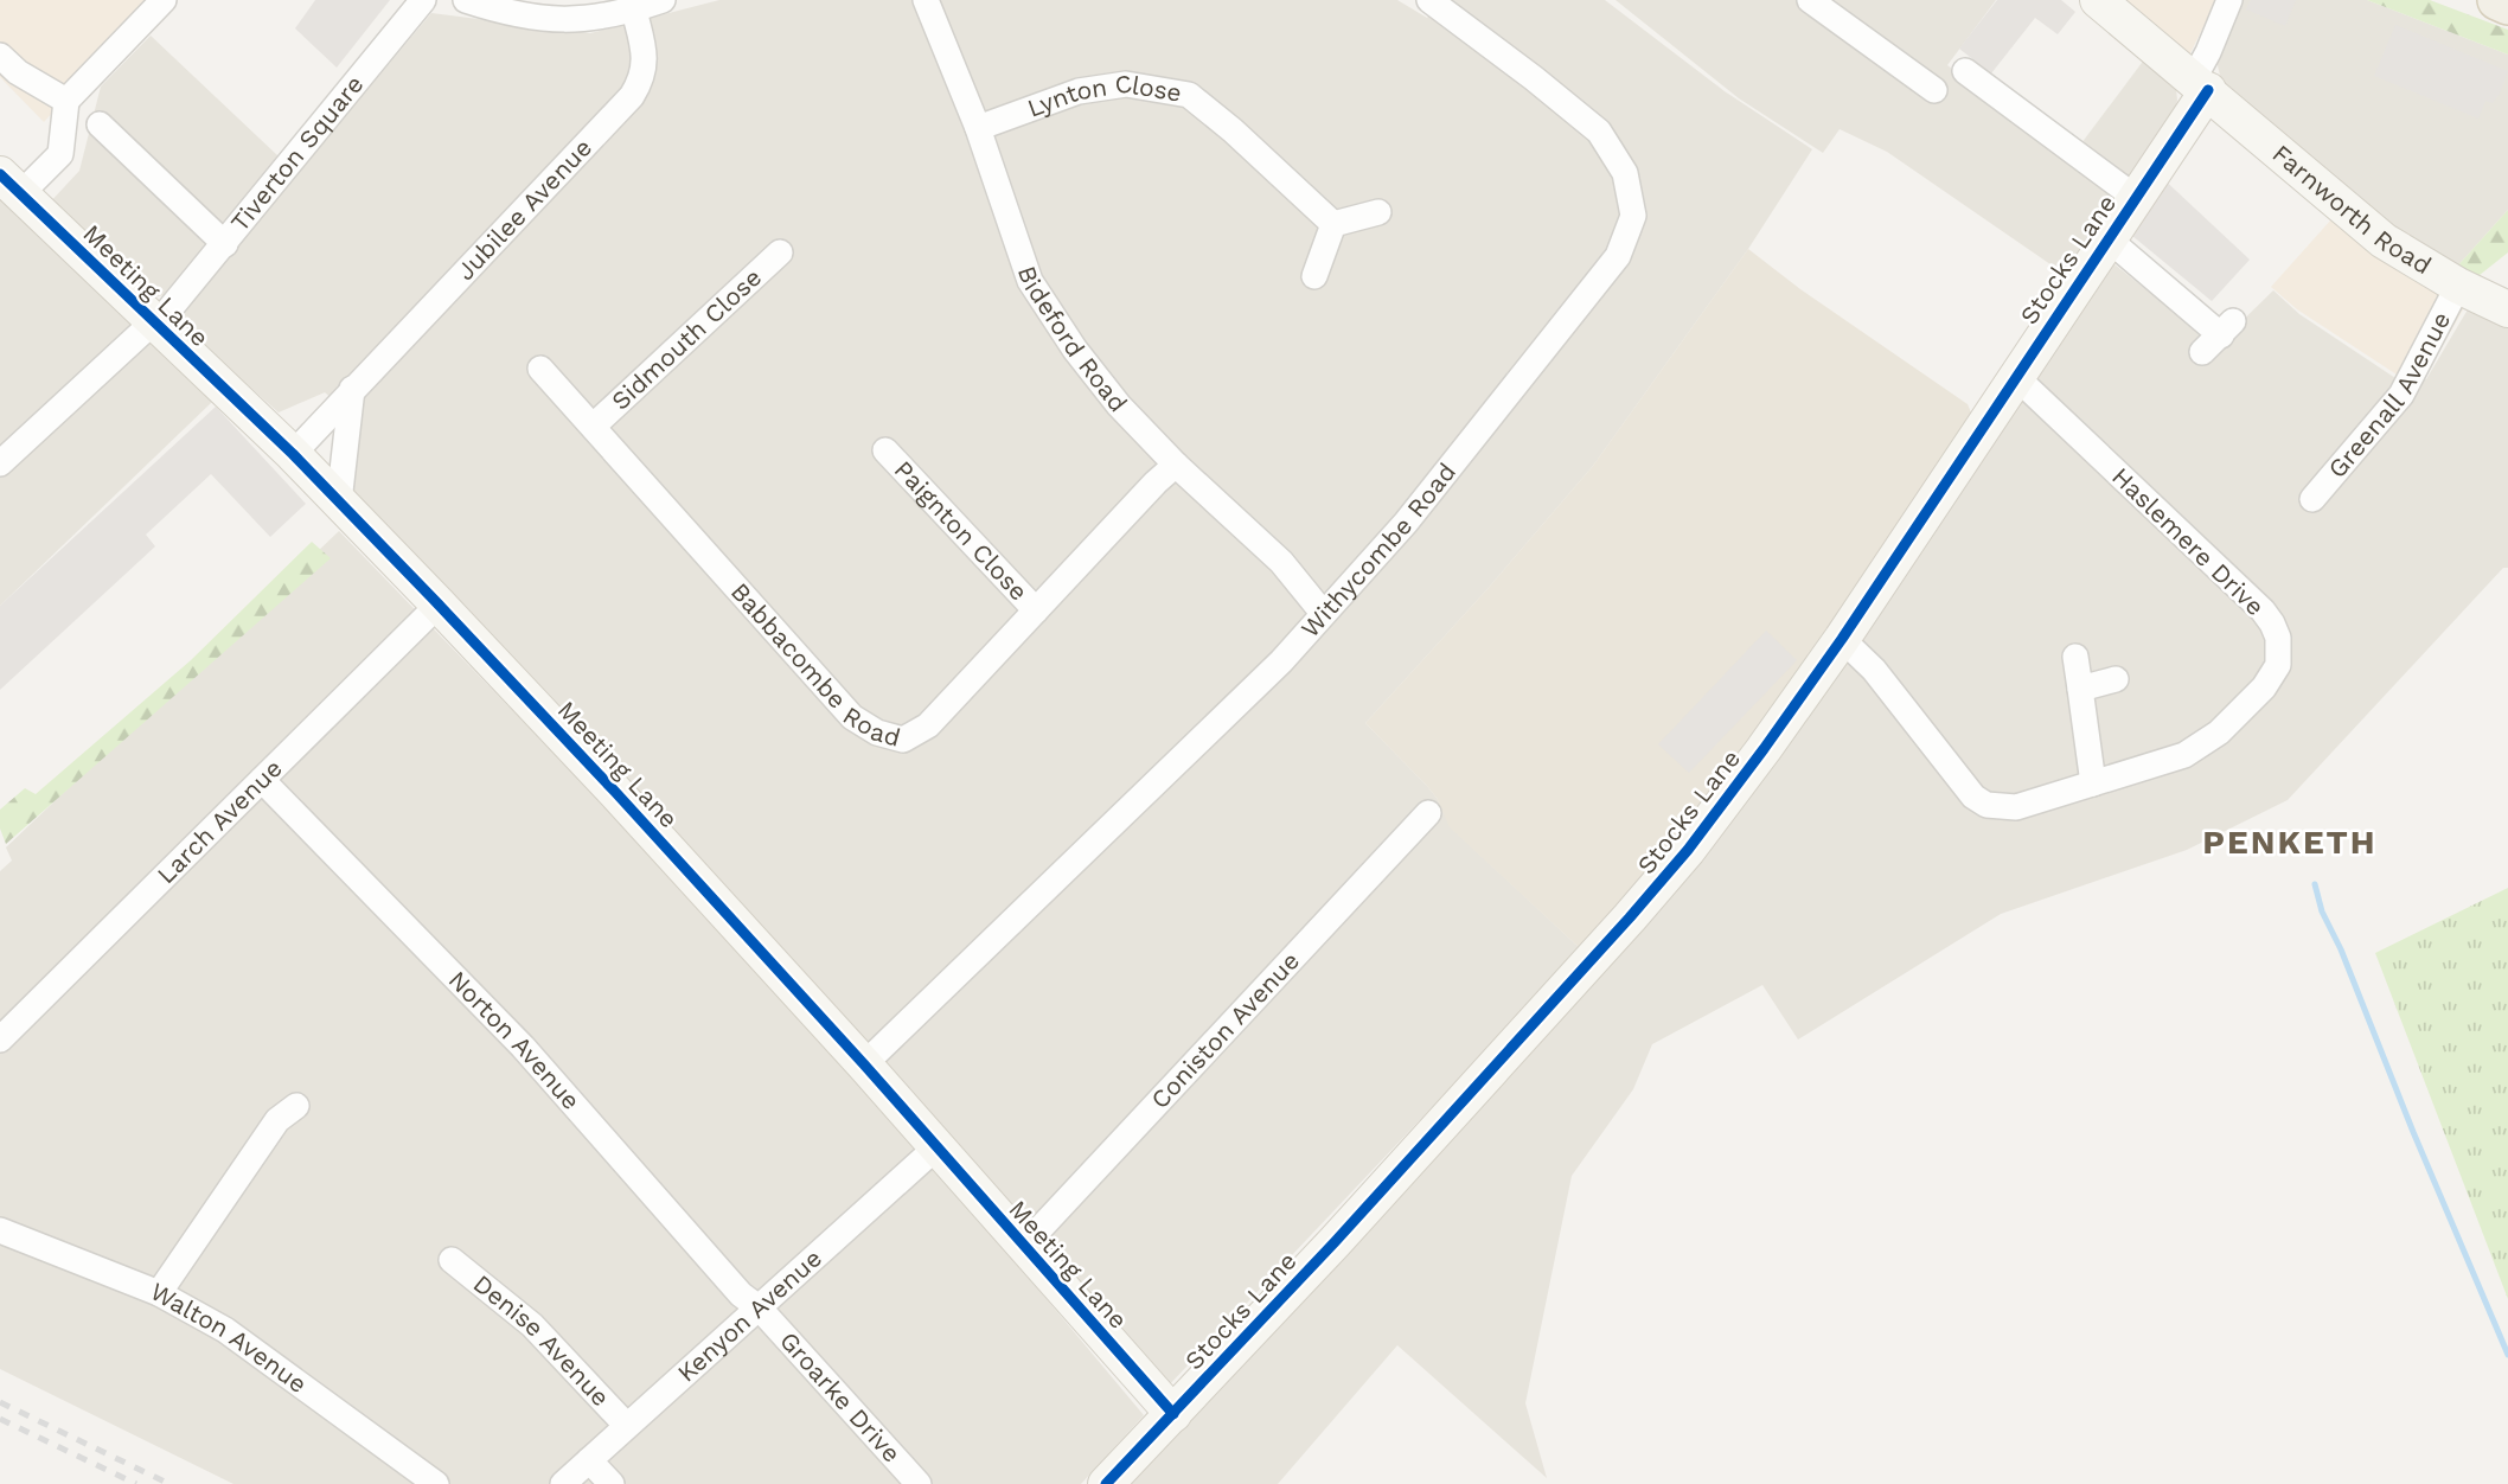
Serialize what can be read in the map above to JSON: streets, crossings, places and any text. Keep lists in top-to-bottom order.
{
  "streets": {
    "street": [
      "Lynton Close",
      "Tiverton Square",
      "Farnworth Road",
      "Jubilee Avenue",
      "Stocks Lane",
      "Meeting Lane",
      "Bideford Road",
      "Sidmouth Close",
      "Greenall Avenue",
      "Paignton Close",
      "Haslemere Drive",
      "Withycombe Road",
      "Babbacombe Road",
      "Larch Avenue",
      "Coniston Avenue",
      "Norton Avenue",
      "Kenyon Avenue",
      "Walton Avenue",
      "Denise Avenue",
      "Groarke Drive"
    ]
  },
  "crossings": [
    ["Lynton Close", "Bideford Road"],
    ["Tiverton Square", "Meeting Lane"],
    ["Farnworth Road", "Stocks Lane"],
    ["Farnworth Road", "Greenall Avenue"],
    ["Jubilee Avenue", "Meeting Lane"],
    ["Stocks Lane", "Meeting Lane"],
    ["Stocks Lane", "Haslemere Drive"],
    ["Meeting Lane", "Withycombe Road"],
    ["Meeting Lane", "Larch Avenue"],
    ["Meeting Lane", "Coniston Avenue"],
    ["Meeting Lane", "Kenyon Avenue"],
    ["Bideford Road", "Withycombe Road"],
    ["Bideford Road", "Babbacombe Road"],
    ["Sidmouth Close", "Babbacombe Road"],
    ["Paignton Close", "Babbacombe Road"],
    ["Larch Avenue", "Norton Avenue"],
    ["Norton Avenue", "Kenyon Avenue"],
    ["Norton Avenue", "Groarke Drive"],
    ["Kenyon Avenue", "Denise Avenue"],
    ["Kenyon Avenue", "Groarke Drive"]
  ],
  "districts": ["PENKETH"]
}
